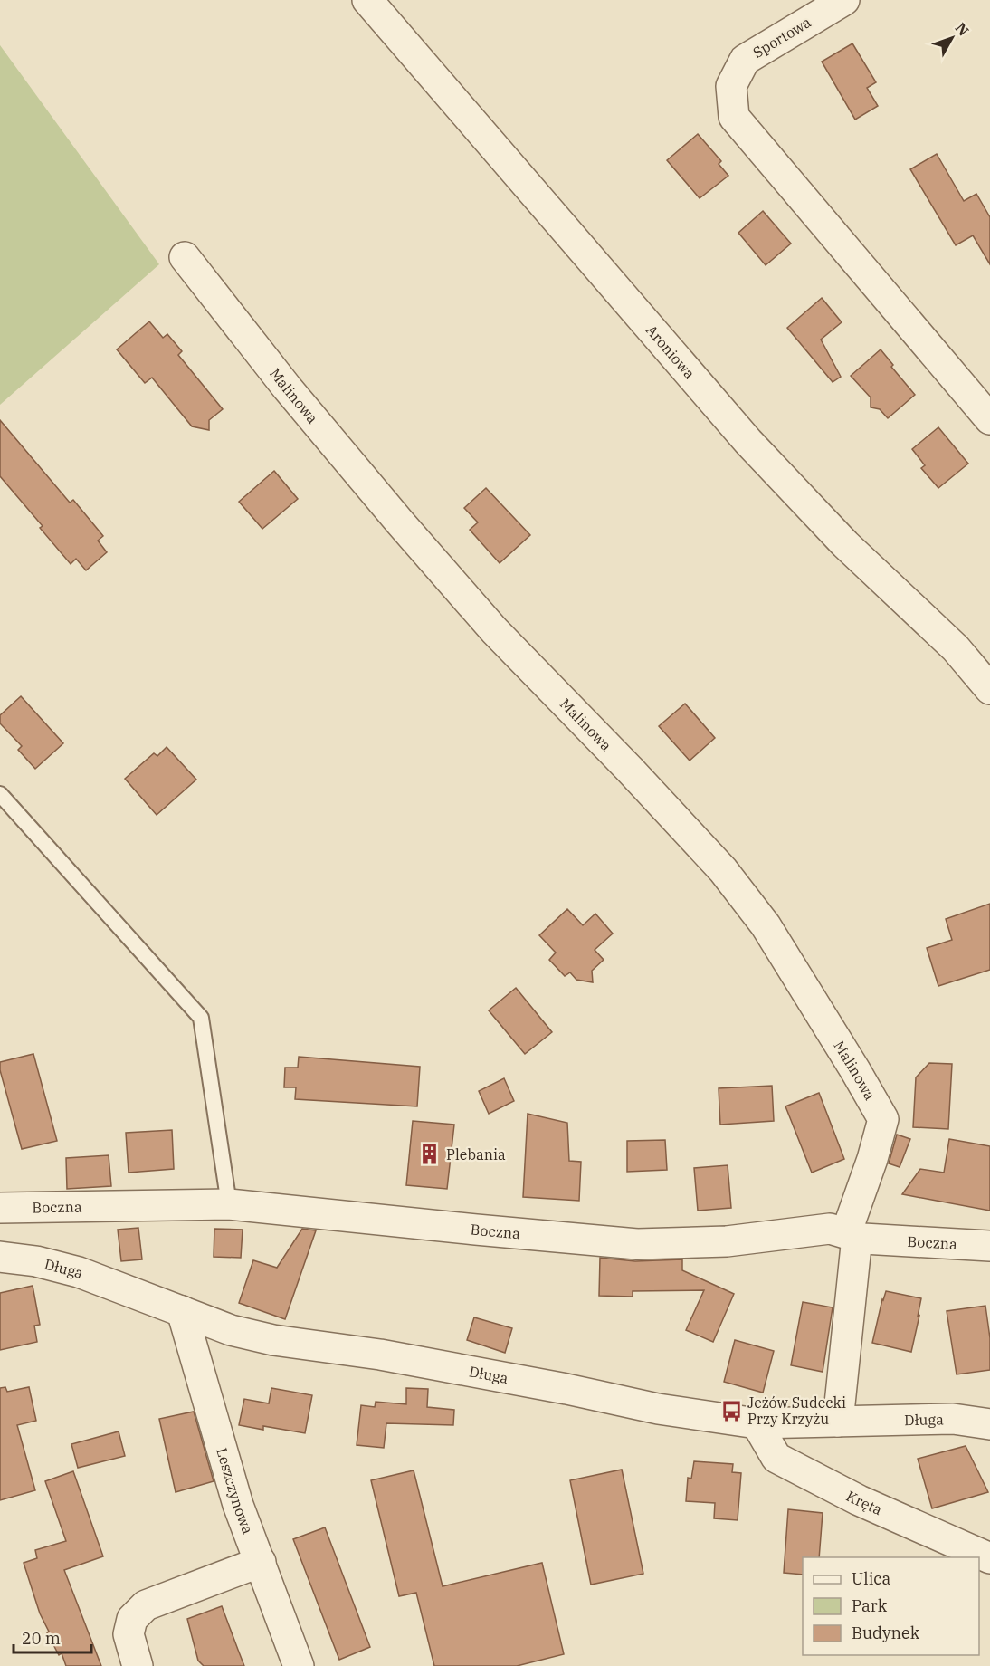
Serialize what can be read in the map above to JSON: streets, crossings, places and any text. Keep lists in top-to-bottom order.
{
  "streets": {
    "street": [
      "Sportowa",
      "Aroniowa",
      "Malinowa",
      "Boczna",
      "Długa",
      "Leszczynowa",
      "Kręta"
    ]
  },
  "crossings": [
    ["Malinowa", "Boczna"],
    ["Malinowa", "Długa"],
    ["Długa", "Leszczynowa"],
    ["Długa", "Kręta"]
  ],
  "places": {
    "building": ["Plebania"],
    "bus stop": ["Jeżów Sudecki Przy Krzyżu"]
  },
  "legend": ["Ulica", "Park", "Budynek"],
  "scale_bar": "20 m",
  "north": "top right"
}
